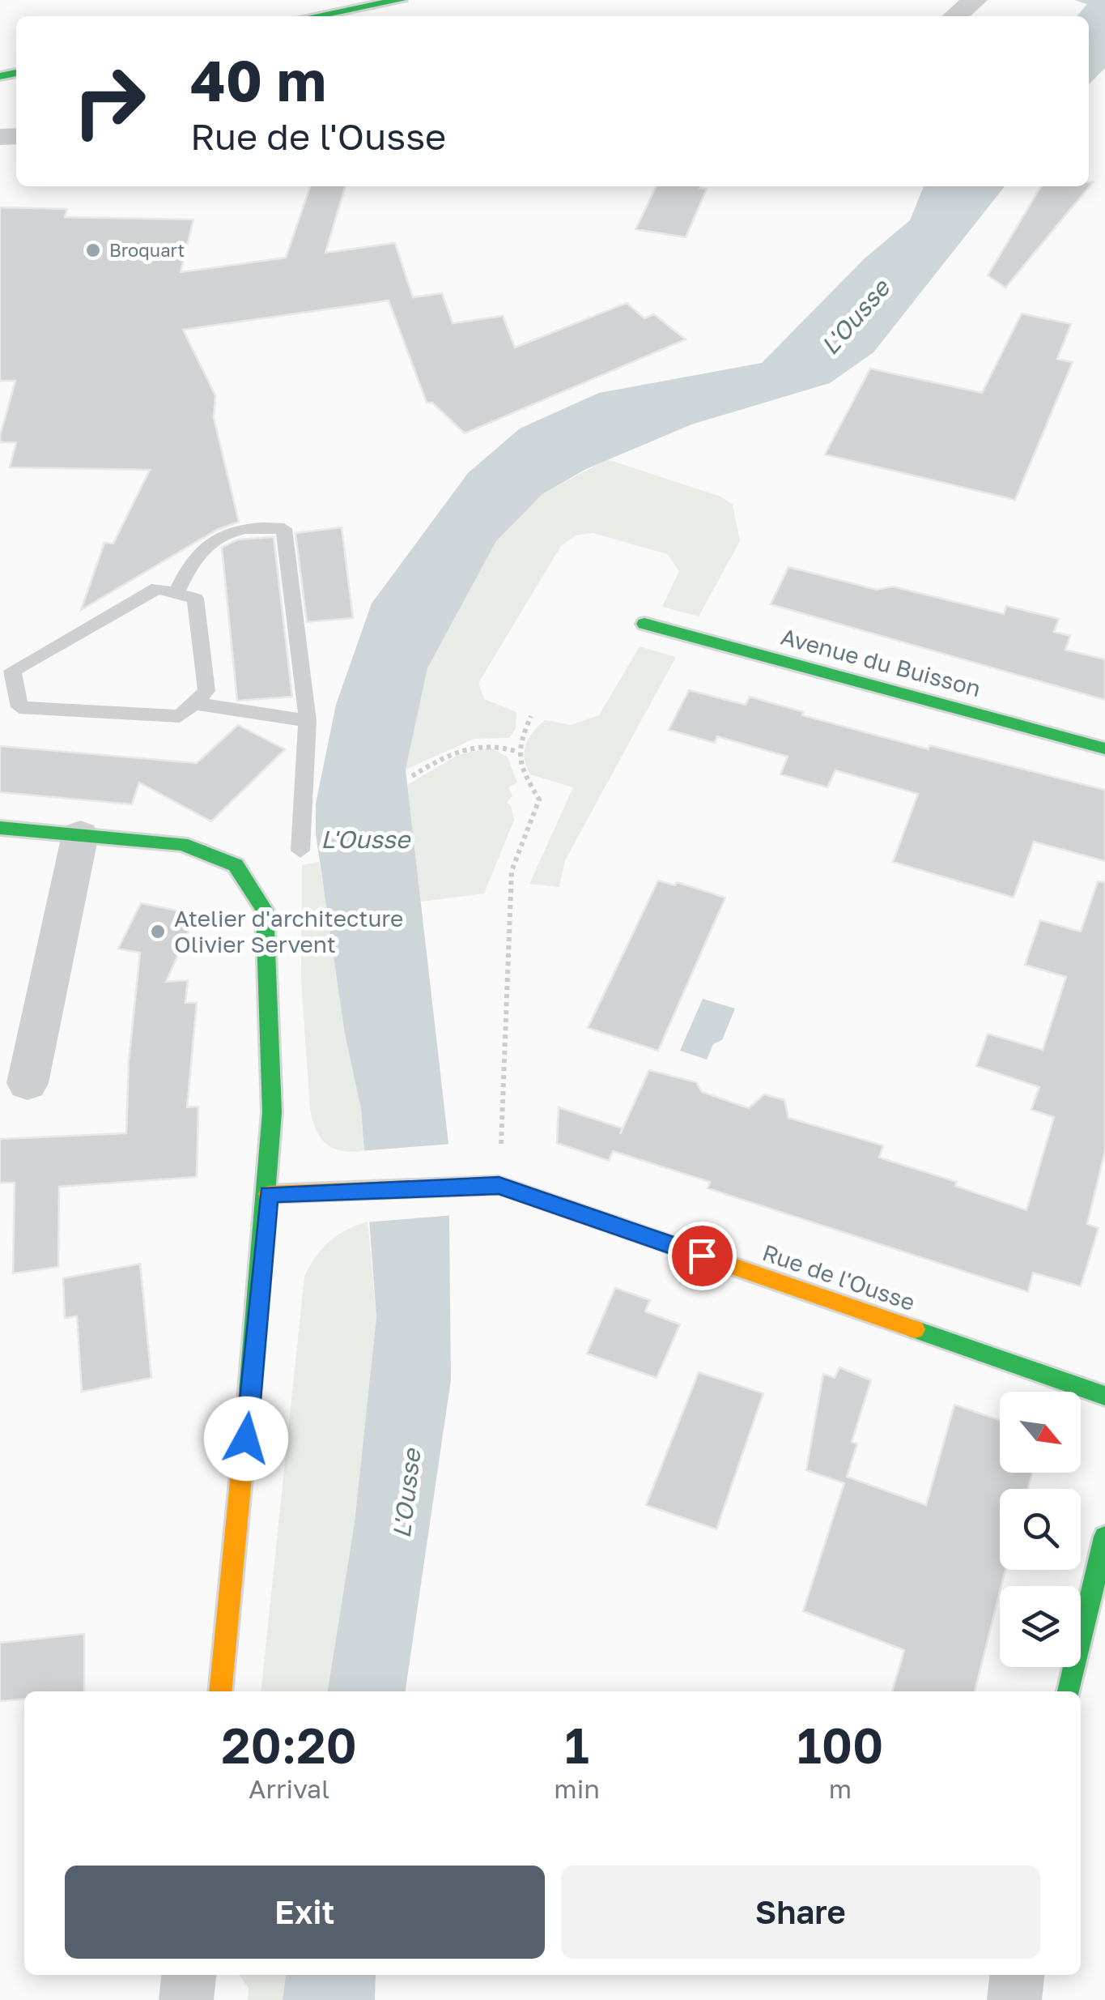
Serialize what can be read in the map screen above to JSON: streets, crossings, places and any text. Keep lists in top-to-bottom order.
{
  "streets": {
    "street": ["Avenue du Buisson", "Rue de l'Ousse"]
  },
  "water": ["L'Ousse"],
  "places": ["Broquart", "Atelier d'architecture Olivier Servent"],
  "north": "bottom right",
  "page": {
    "turn": ["40 m", "Rue de l'Ousse"],
    "eta": [
      "20:20",
      "Arrival",
      "1",
      "min",
      "100",
      "m"
    ],
    "buttons": ["Exit", "Share"]
  }
}
